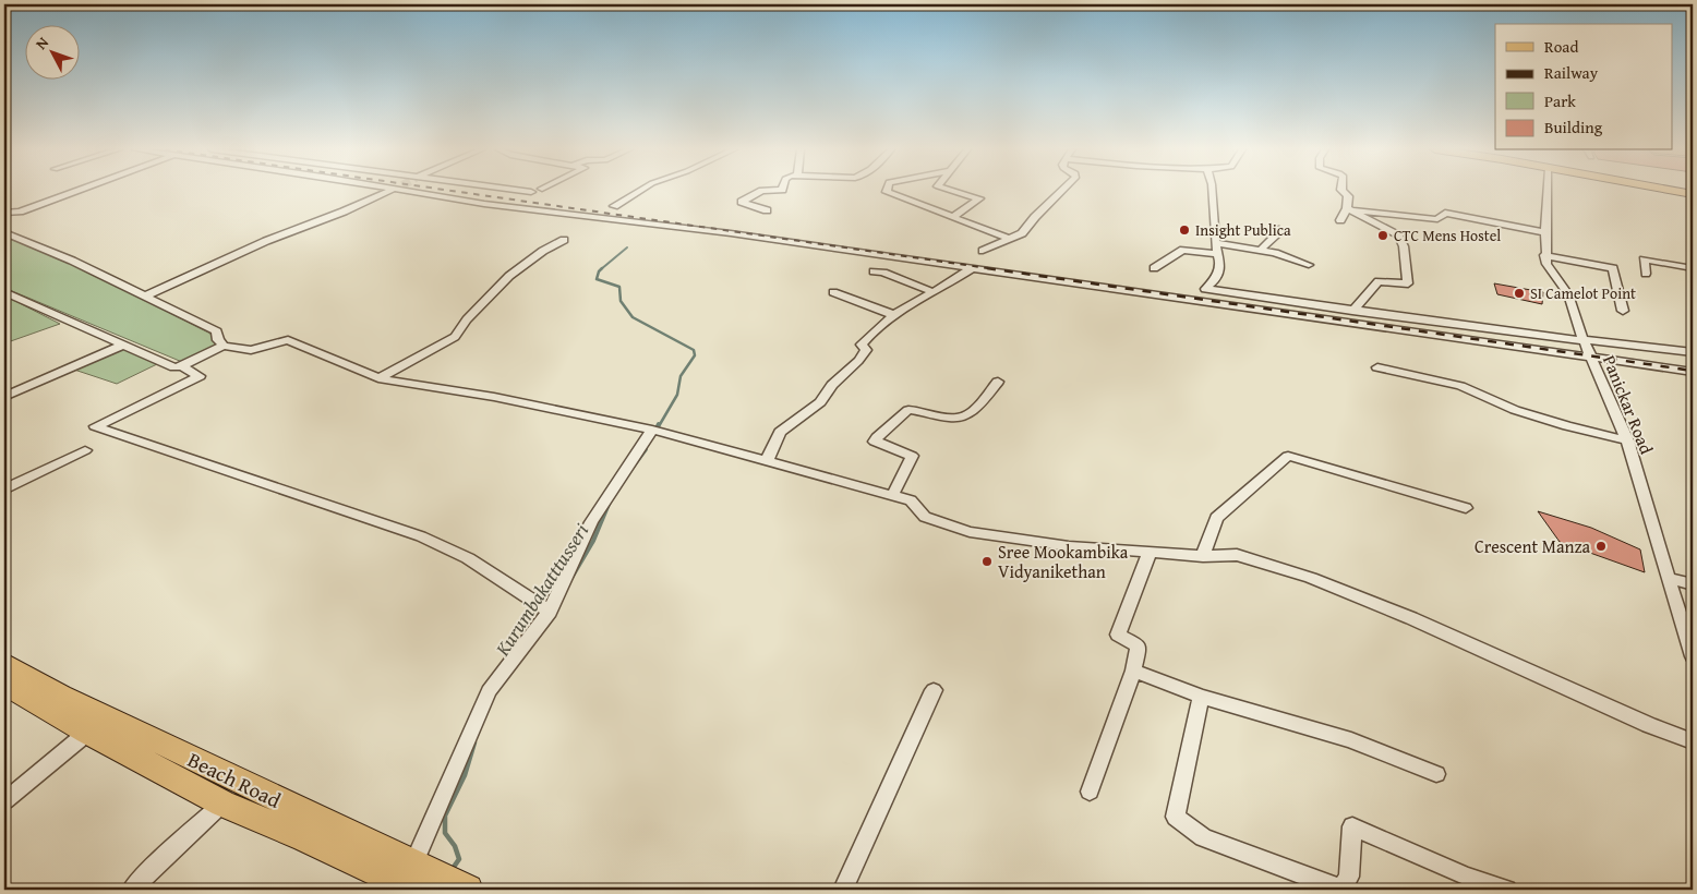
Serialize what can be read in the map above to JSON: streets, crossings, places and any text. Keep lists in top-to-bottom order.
{
  "streets": {
    "main road": ["Beach Road"],
    "street": ["Panickar Road"]
  },
  "water": ["Kurumbakatttusseri"],
  "places": [
    "Insight Publica",
    "CTC Mens Hostel",
    "SI Camelot Point",
    "Crescent Manza",
    "Sree Mookambika Vidyanikethan"
  ],
  "legend": [
    "Road",
    "Railway",
    "Park",
    "Building"
  ],
  "north": "top left"
}
